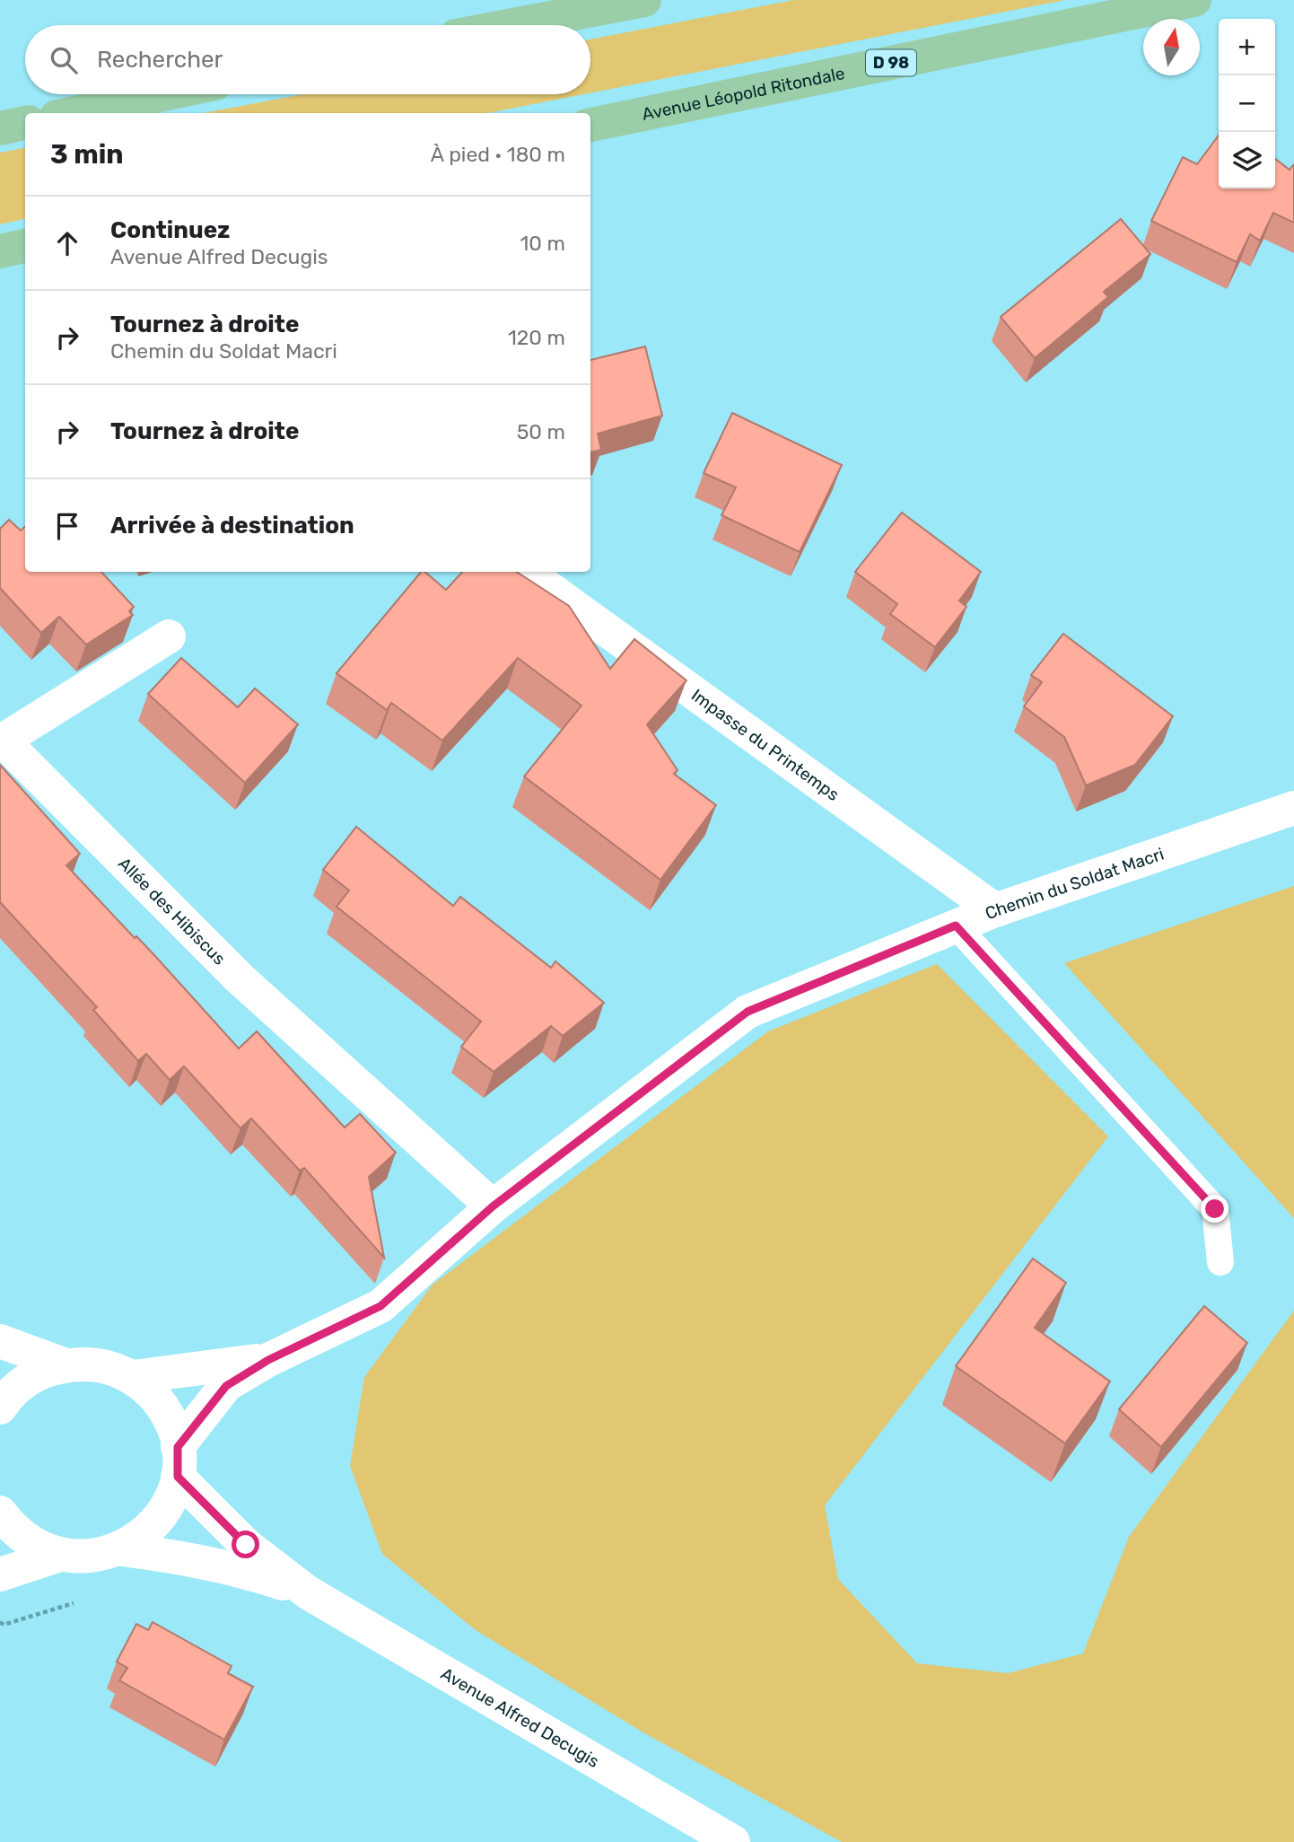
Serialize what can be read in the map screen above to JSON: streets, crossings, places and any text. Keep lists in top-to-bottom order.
{
  "streets": {
    "highway": ["D 98", "Avenue Léopold Ritondale"],
    "street": [
      "Impasse du Printemps",
      "Chemin du Soldat Macri",
      "Allée des Hibiscus",
      "Avenue Alfred Decugis"
    ]
  },
  "crossings": [
    ["Impasse du Printemps", "Chemin du Soldat Macri"],
    ["Chemin du Soldat Macri", "Allée des Hibiscus"],
    ["Chemin du Soldat Macri", "Avenue Alfred Decugis"]
  ],
  "north": "top",
  "page": {
    "map_buttons": ["+", "−"],
    "search": "Rechercher",
    "heading": ["3 min", "À pied · 180 m"],
    "list": [
      ["Continuez", "Avenue Alfred Decugis", "10 m"],
      ["Tournez à droite", "Chemin du Soldat Macri", "120 m"],
      ["Tournez à droite", "50 m"],
      "Arrivée à destination"
    ]
  }
}
